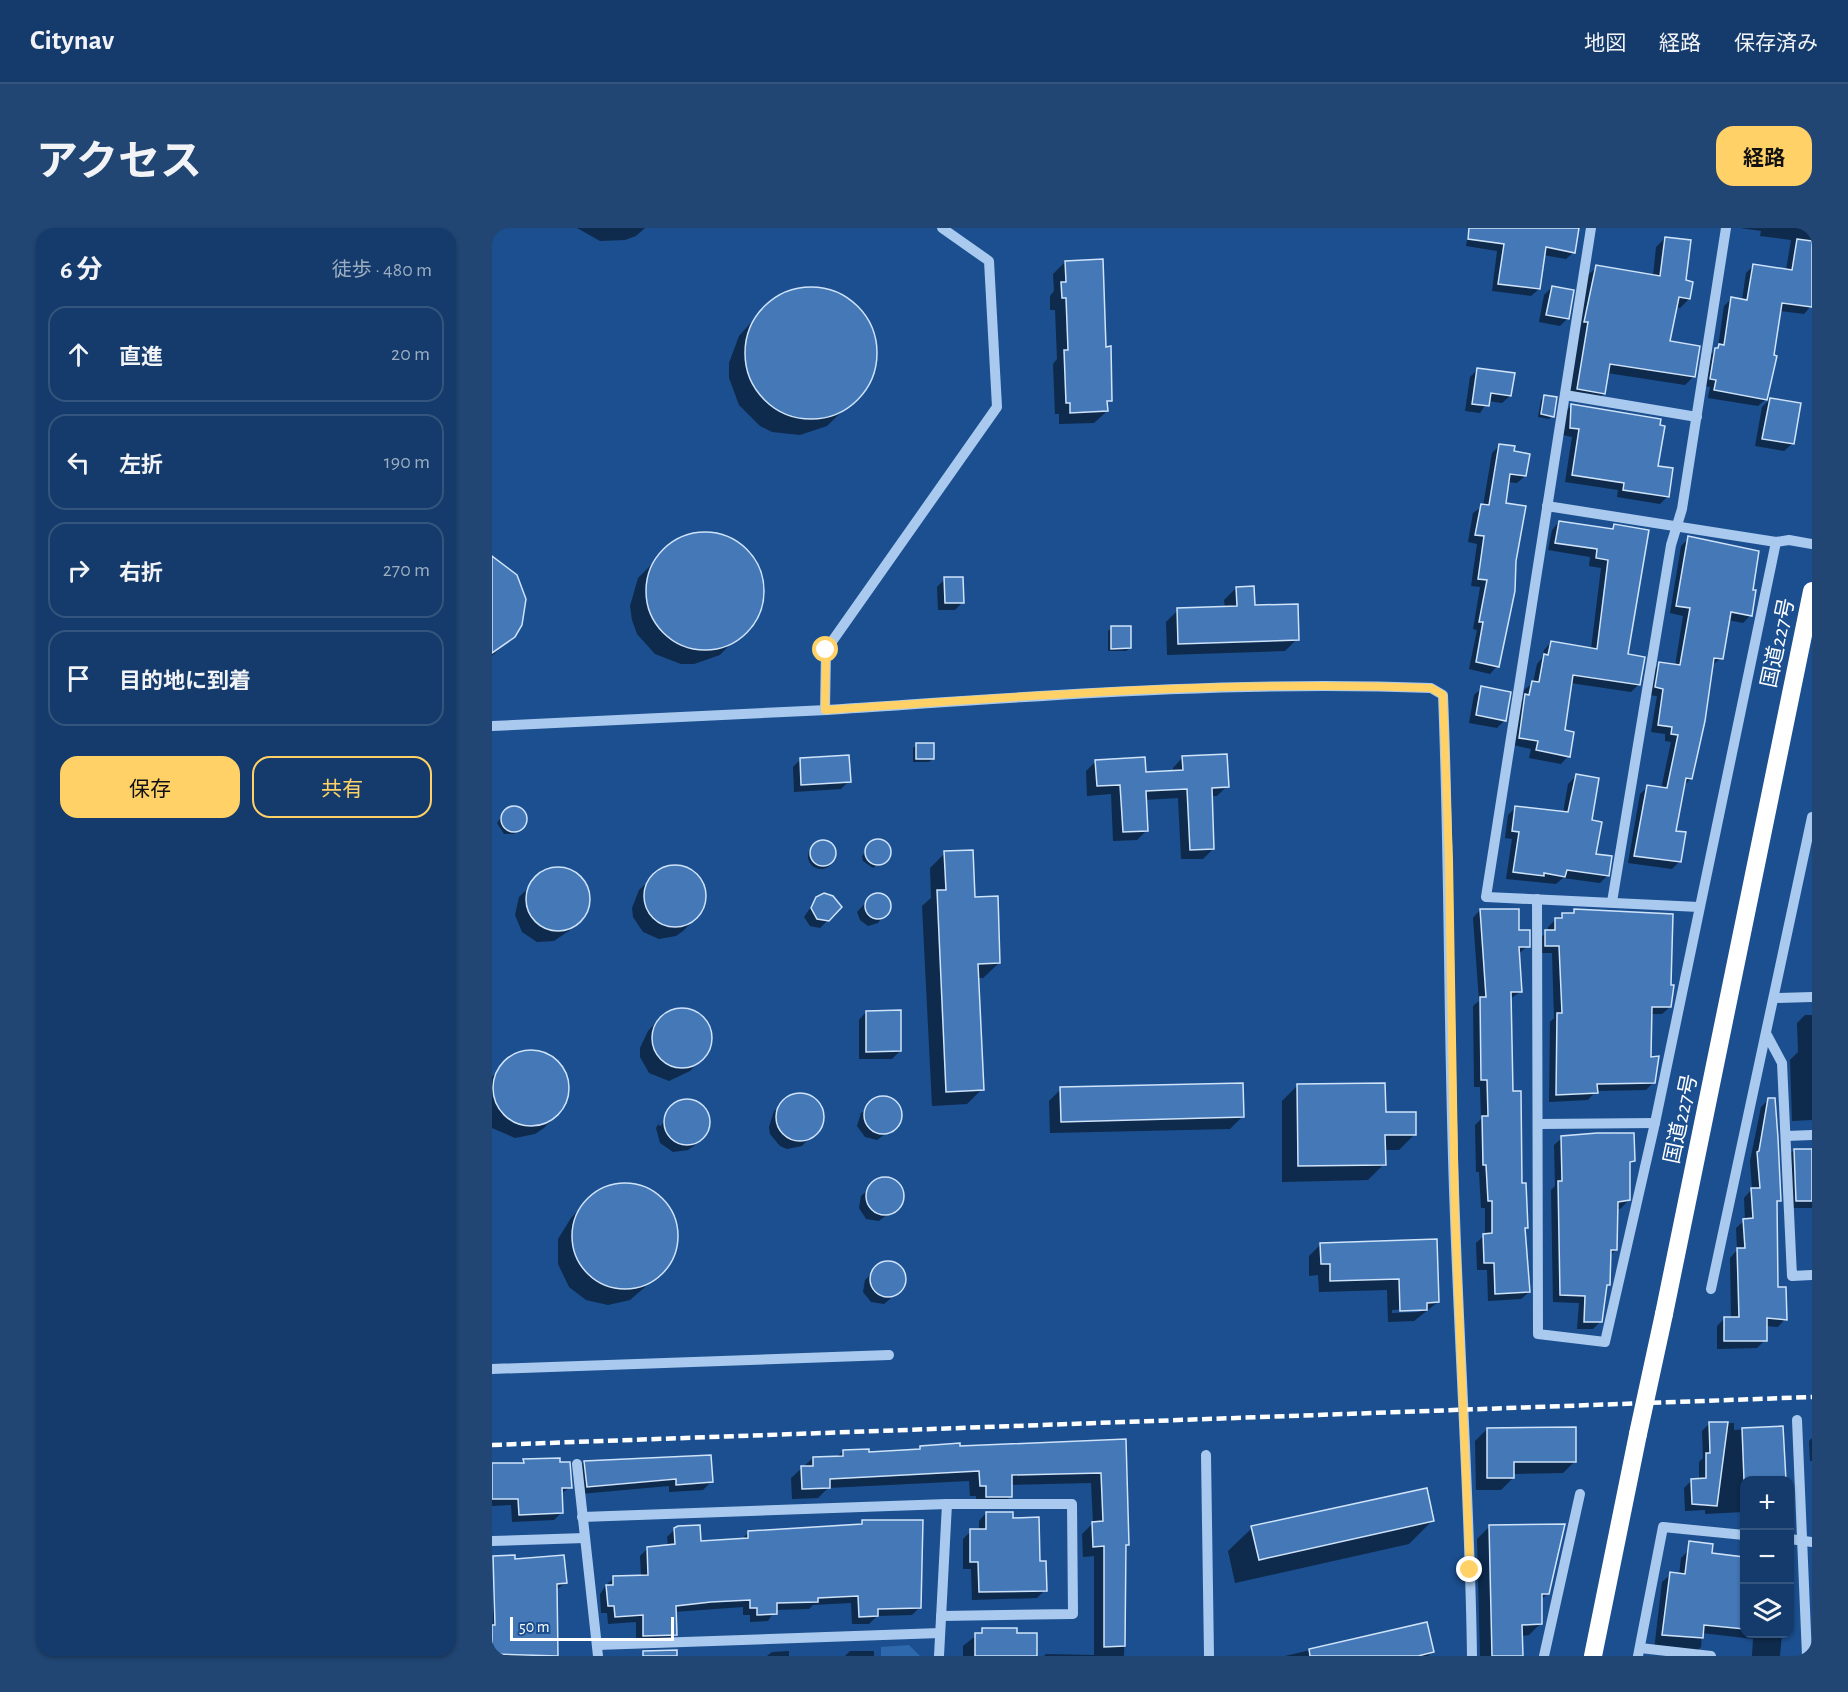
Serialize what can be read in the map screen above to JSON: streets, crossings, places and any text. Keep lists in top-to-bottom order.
{
  "streets": {
    "highway": ["国道227号"]
  },
  "scale_bar": "50 m",
  "page": {
    "header": "Citynav",
    "nav": ["地図", "経路", "保存済み"],
    "title": "アクセス",
    "buttons": [
      "経路",
      ["保存", "共有"]
    ],
    "heading": ["6 分", "徒歩 · 480 m"],
    "list": [
      ["直進", "20 m"],
      ["左折", "190 m"],
      ["右折", "270 m"],
      "目的地に到着"
    ],
    "map_buttons": ["+", "−"],
    "scale": "50 m"
  }
}
